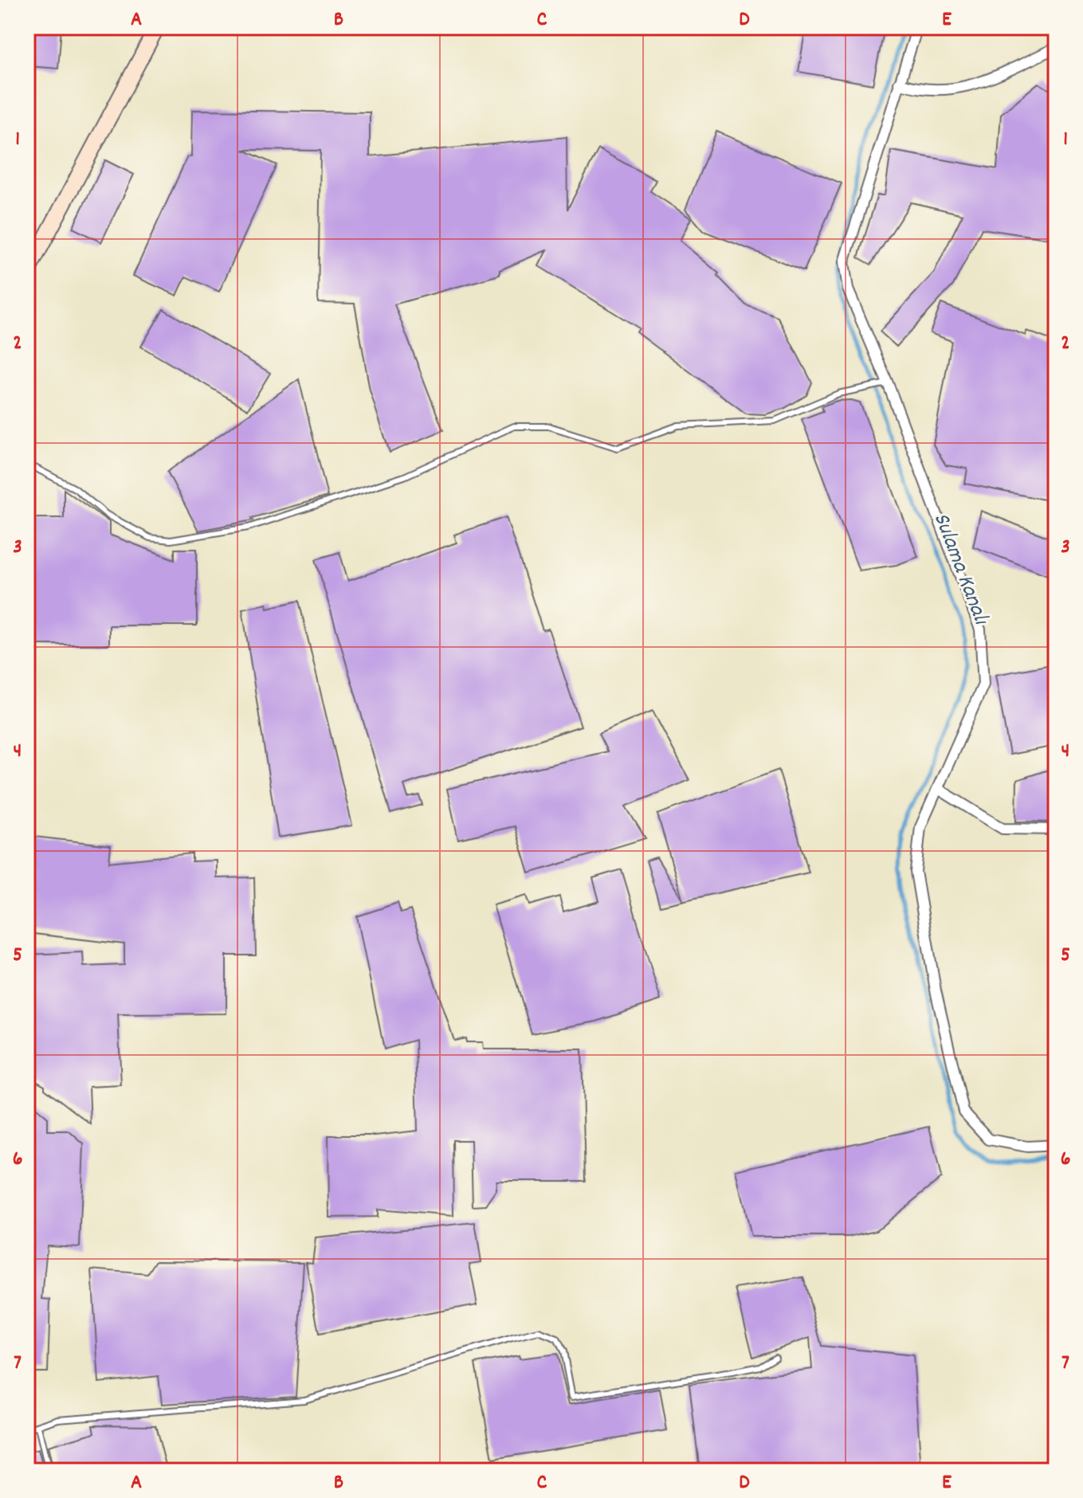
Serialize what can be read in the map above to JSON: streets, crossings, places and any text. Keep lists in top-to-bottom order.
{
  "water": ["Sulama Kanalı"],
  "grid": {
    "columns": [
      "A",
      "B",
      "C",
      "D",
      "E"
    ],
    "rows": [
      "1",
      "2",
      "3",
      "4",
      "5",
      "6",
      "7"
    ]
  }
}
